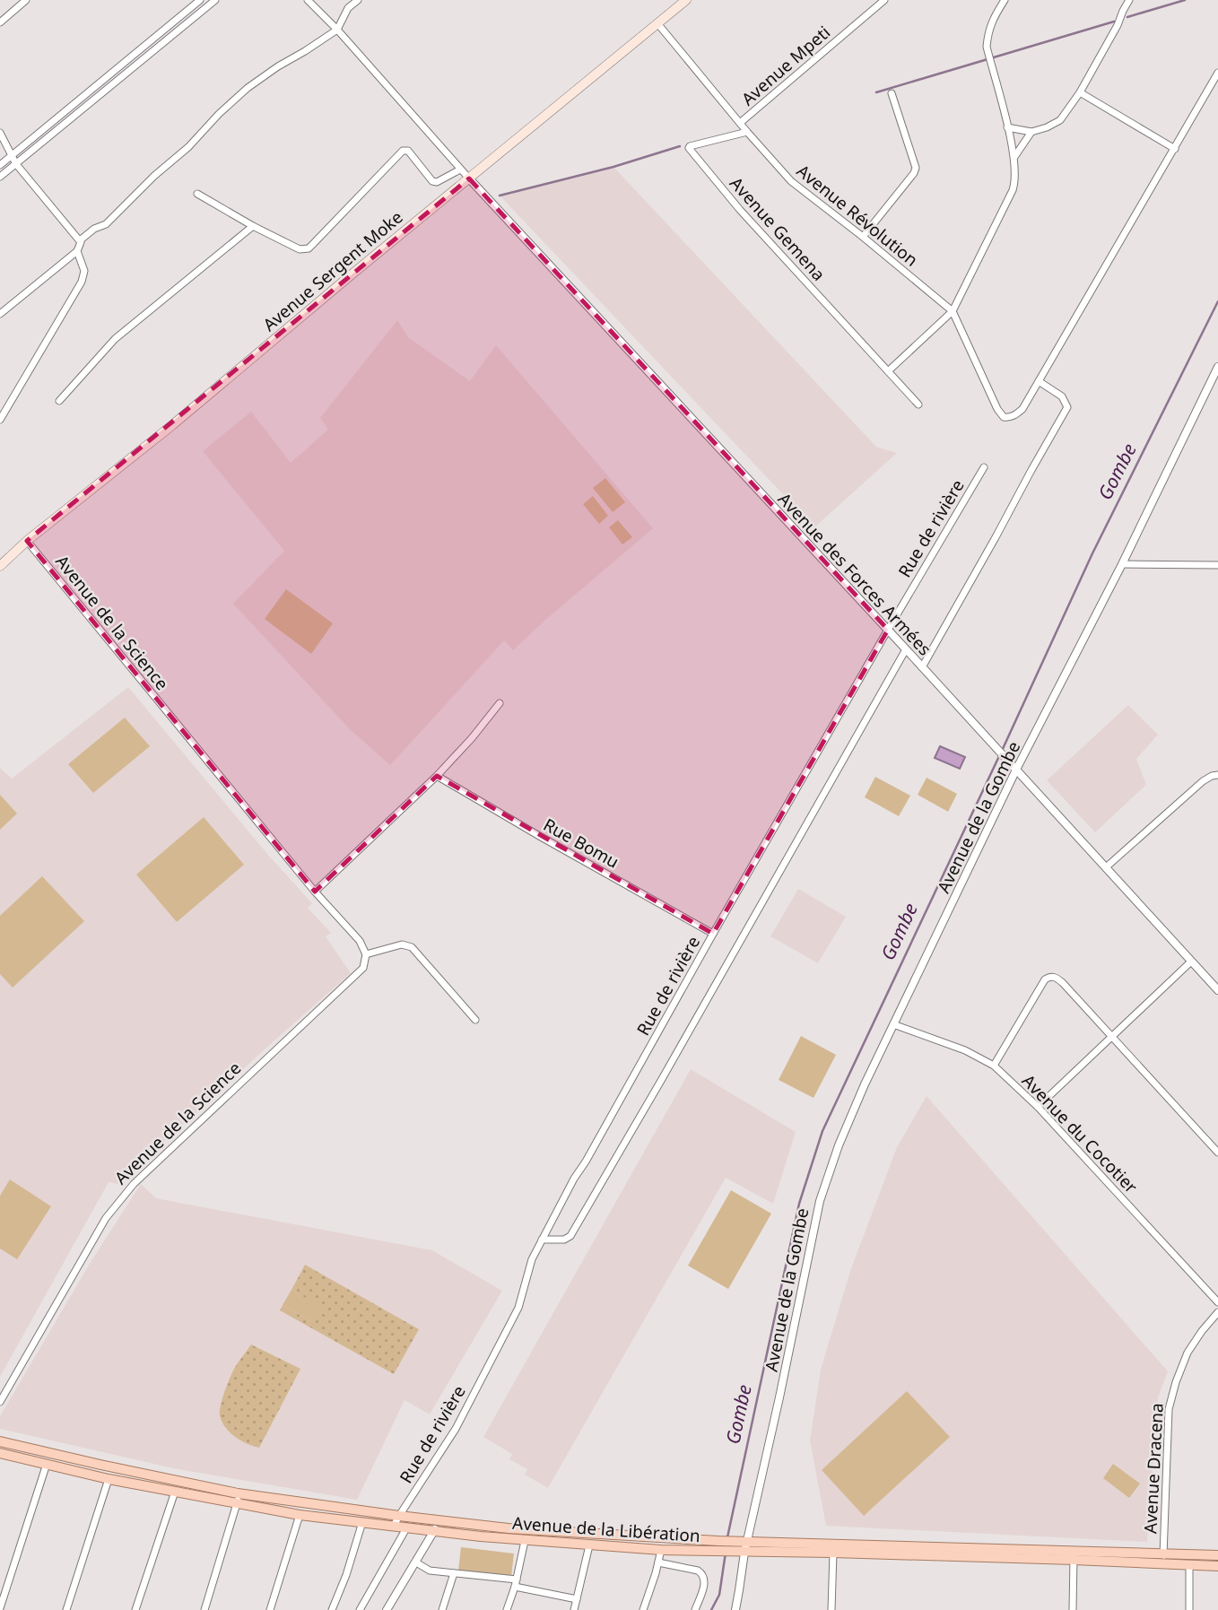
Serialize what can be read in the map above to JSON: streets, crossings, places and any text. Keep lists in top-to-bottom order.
{
  "streets": {
    "main road": ["Avenue Sergent Moke", "Avenue de la Libération"],
    "street": [
      "Avenue Mpeti",
      "Avenue Révolution",
      "Avenue Gemena",
      "Rue de rivière",
      "Avenue des Forces Armées",
      "Avenue de la Science",
      "Avenue de la Gombe",
      "Rue Bomu",
      "Avenue du Cocotier",
      "Avenue Dracena"
    ]
  },
  "crossings": [
    ["Avenue Mpeti", "Avenue Révolution"],
    ["Avenue Révolution", "Avenue Gemena"],
    ["Avenue Révolution", "Avenue Sergent Moke"],
    ["Avenue Sergent Moke", "Avenue des Forces Armées"],
    ["Avenue Sergent Moke", "Avenue de la Science"],
    ["Rue de rivière", "Avenue des Forces Armées"],
    ["Rue de rivière", "Rue Bomu"],
    ["Rue de rivière", "Avenue de la Libération"],
    ["Avenue des Forces Armées", "Avenue de la Gombe"],
    ["Avenue de la Gombe", "Avenue du Cocotier"],
    ["Avenue de la Gombe", "Avenue de la Libération"],
    ["Avenue Dracena", "Avenue de la Libération"]
  ],
  "water": ["Gombe"]
}
